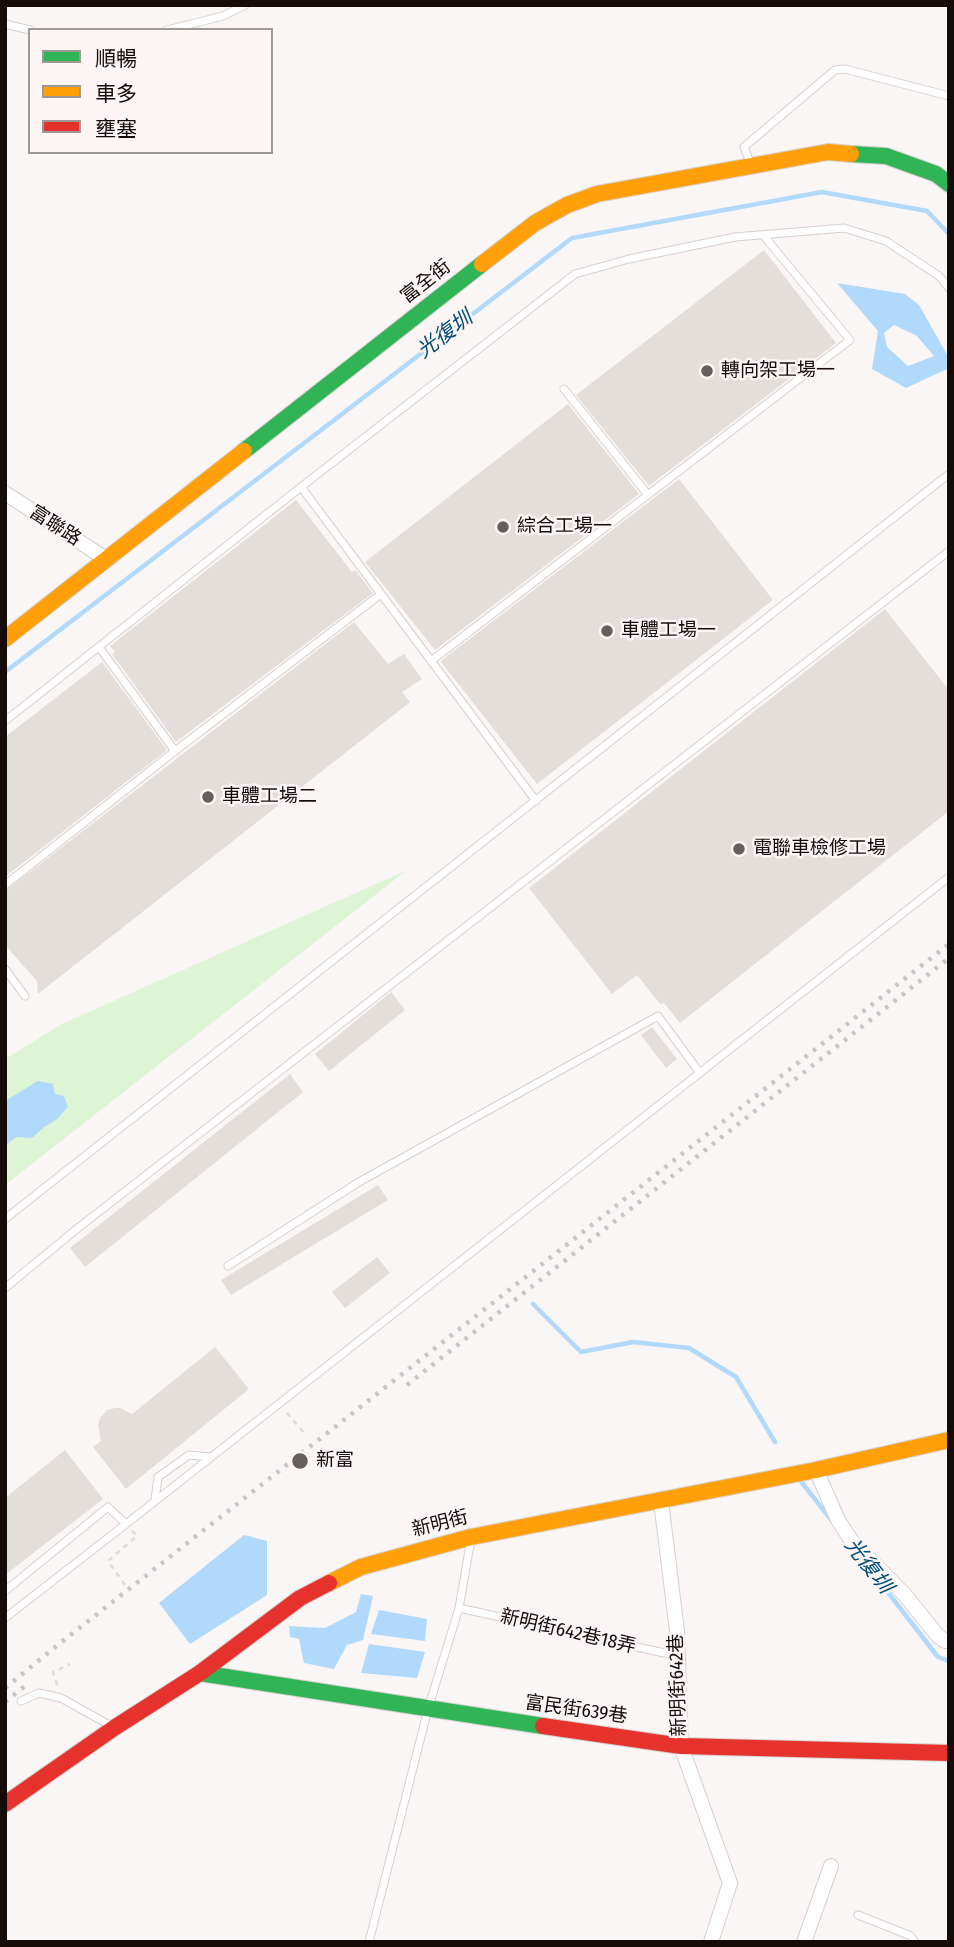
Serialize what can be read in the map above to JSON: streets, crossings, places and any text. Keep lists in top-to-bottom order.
{
  "streets": {
    "street": [
      "富全街",
      "富聯路",
      "新明街",
      "新明街642巷",
      "富民街639巷"
    ],
    "lane": ["新明街642巷18弄"]
  },
  "crossings": [
    ["富全街", "富聯路"],
    ["新明街", "新明街642巷"],
    ["新明街", "富民街639巷"],
    ["新明街642巷18弄", "新明街642巷"],
    ["新明街642巷", "富民街639巷"]
  ],
  "water": ["光復圳"],
  "places": [
    "轉向架工場一",
    "綜合工場一",
    "車體工場一",
    "車體工場二",
    "電聯車檢修工場",
    "新富"
  ],
  "legend": ["順暢", "車多", "壅塞"]
}
